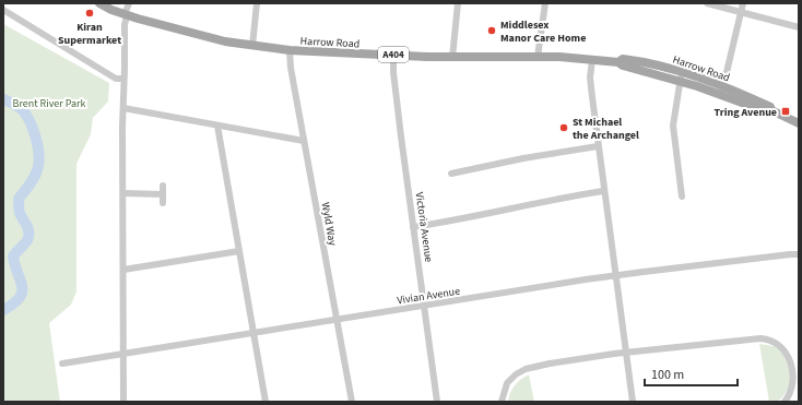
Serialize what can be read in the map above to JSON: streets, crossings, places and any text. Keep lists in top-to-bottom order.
{
  "streets": {
    "main road": ["Harrow Road", "A404"],
    "street": ["Wyld Way", "Victoria Avenue", "Vivian Avenue"]
  },
  "crossings": [
    ["Harrow Road", "Wyld Way"],
    ["Harrow Road", "Victoria Avenue"],
    ["Wyld Way", "Vivian Avenue"],
    ["Victoria Avenue", "Vivian Avenue"]
  ],
  "parks": ["Brent River Park"],
  "places": {
    "other": ["Kiran Supermarket", "Middlesex Manor Care Home", "St Michael the Archangel"],
    "transit": ["Tring Avenue"]
  },
  "scale_bar": "100 m"
}
